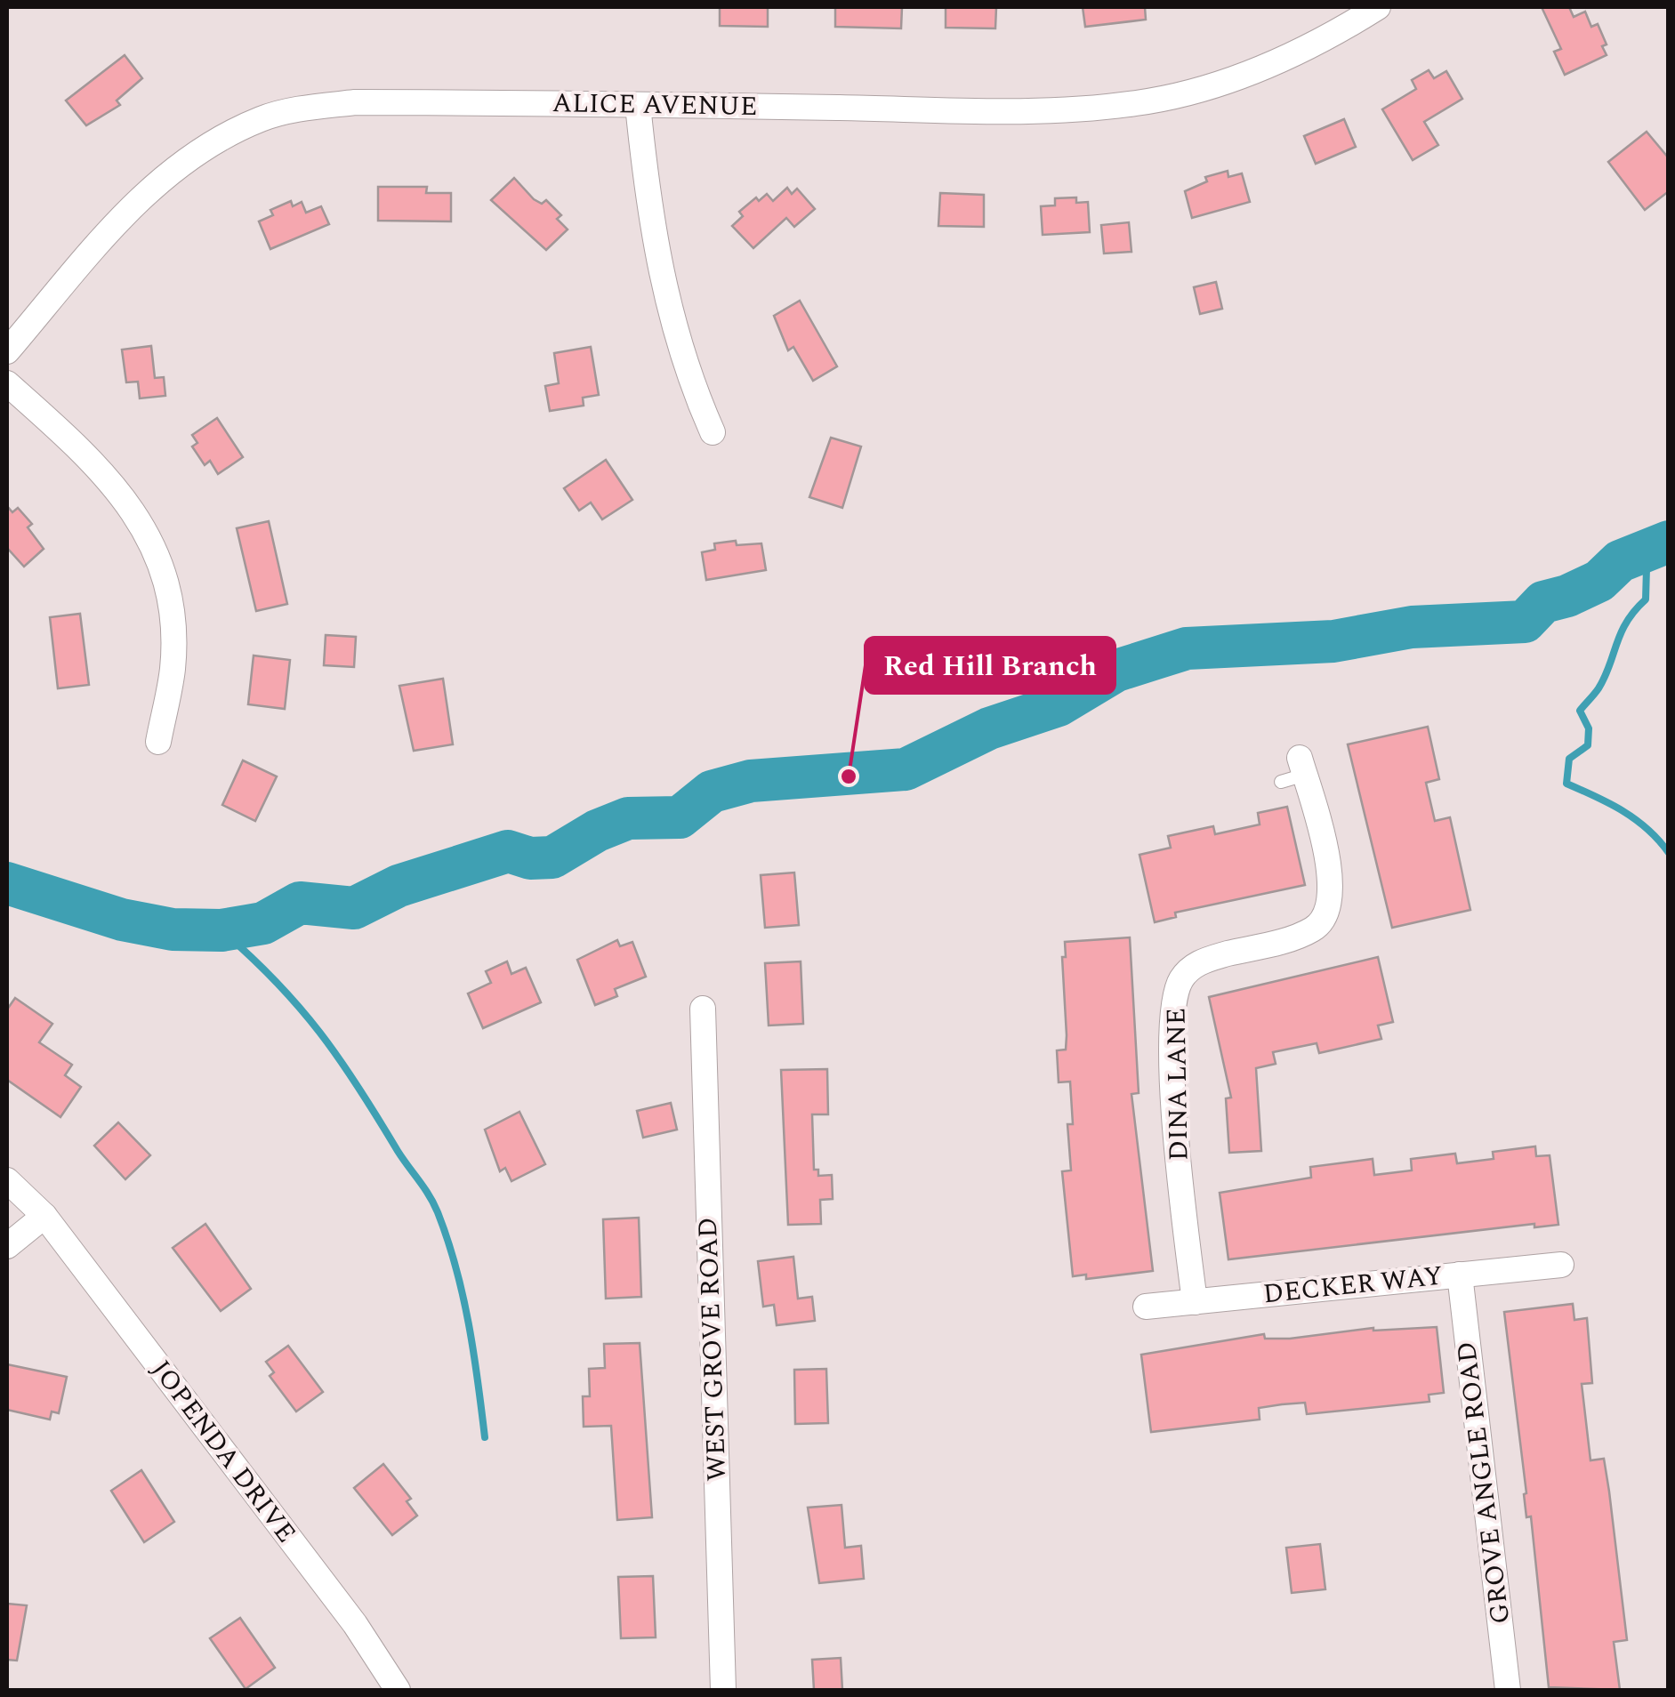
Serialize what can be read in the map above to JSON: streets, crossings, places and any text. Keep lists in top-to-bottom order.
{
  "streets": {
    "street": [
      "ALICE AVENUE",
      "DINA LANE",
      "DECKER WAY",
      "WEST GROVE ROAD",
      "JOPENDA DRIVE",
      "GROVE ANGLE ROAD"
    ]
  },
  "crossings": [
    ["DINA LANE", "DECKER WAY"],
    ["DECKER WAY", "GROVE ANGLE ROAD"]
  ],
  "places": ["Red Hill Branch"]
}
